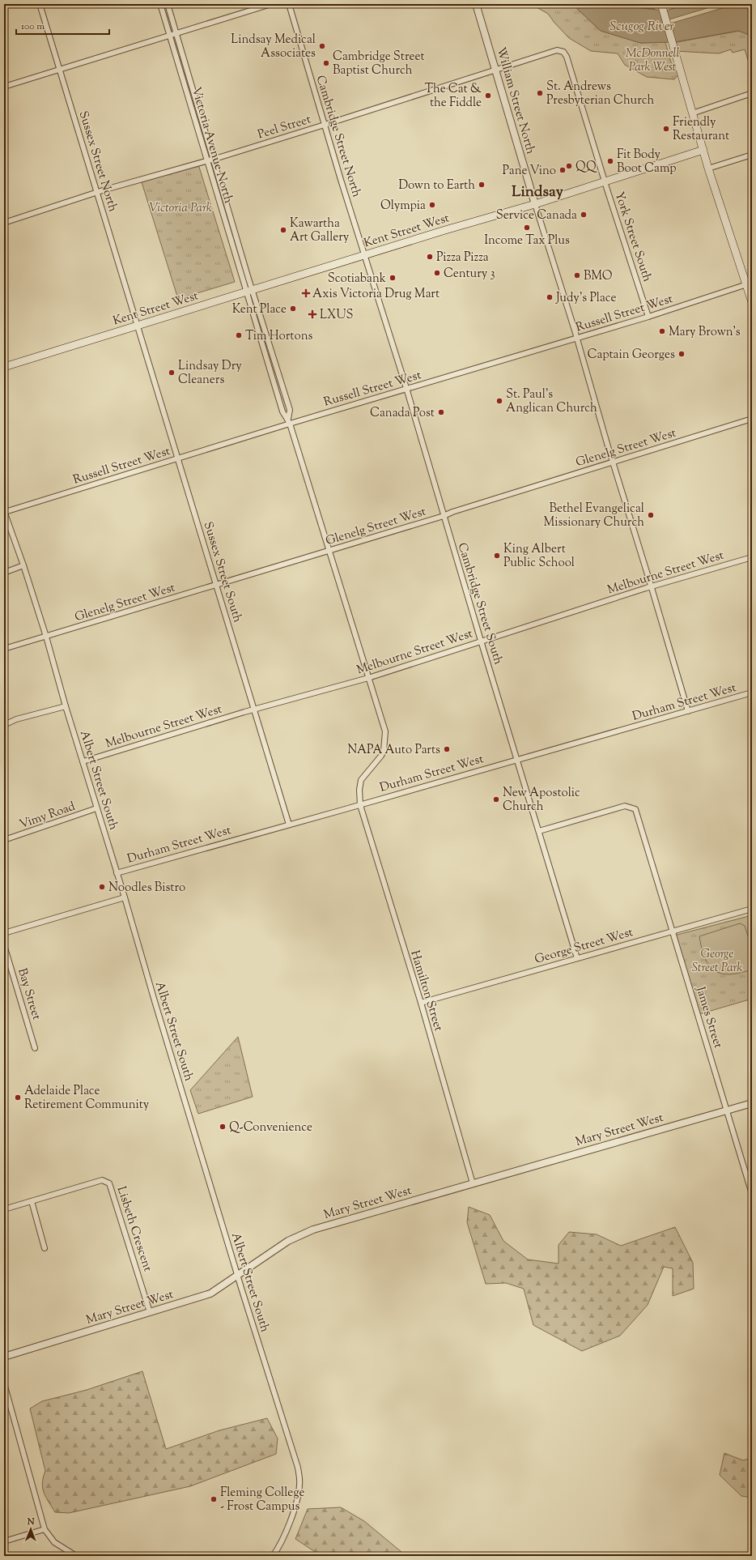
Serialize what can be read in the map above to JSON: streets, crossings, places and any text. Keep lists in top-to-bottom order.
{
  "streets": {
    "main road": ["Kent Street West"],
    "street": [
      "William Street North",
      "Peel Street",
      "Cambridge Street North",
      "Victoria Avenue North",
      "Sussex Street North",
      "York Street South",
      "Russell Street West",
      "Glenelg Street West",
      "Sussex Street South",
      "Melbourne Street West",
      "Cambridge Street South",
      "Durham Street West",
      "Albert Street South",
      "Vimy Road",
      "George Street West",
      "Hamilton Street",
      "Bay Street",
      "James Street",
      "Mary Street West",
      "Lisbeth Crescent"
    ]
  },
  "crossings": [
    ["William Street North", "Peel Street"],
    ["William Street North", "Kent Street West"],
    ["Peel Street", "Cambridge Street North"],
    ["Peel Street", "Victoria Avenue North"],
    ["Peel Street", "Sussex Street North"],
    ["Peel Street", "York Street South"],
    ["Cambridge Street North", "Kent Street West"],
    ["Cambridge Street North", "Cambridge Street South"],
    ["Victoria Avenue North", "Kent Street West"],
    ["Sussex Street North", "Kent Street West"],
    ["Sussex Street North", "Sussex Street South"],
    ["Kent Street West", "York Street South"],
    ["Kent Street West", "Sussex Street South"],
    ["Kent Street West", "Cambridge Street South"],
    ["York Street South", "Russell Street West"],
    ["Russell Street West", "Sussex Street South"],
    ["Russell Street West", "Cambridge Street South"],
    ["Russell Street West", "Albert Street South"],
    ["Russell Street West", "Hamilton Street"],
    ["Glenelg Street West", "Sussex Street South"],
    ["Glenelg Street West", "Cambridge Street South"],
    ["Glenelg Street West", "Albert Street South"],
    ["Glenelg Street West", "Hamilton Street"],
    ["Sussex Street South", "Melbourne Street West"],
    ["Sussex Street South", "Durham Street West"],
    ["Melbourne Street West", "Cambridge Street South"],
    ["Melbourne Street West", "Albert Street South"],
    ["Melbourne Street West", "Hamilton Street"],
    ["Cambridge Street South", "Durham Street West"],
    ["Cambridge Street South", "George Street West"],
    ["Cambridge Street South", "James Street"],
    ["Durham Street West", "Albert Street South"],
    ["Durham Street West", "Hamilton Street"],
    ["Albert Street South", "Vimy Road"],
    ["Albert Street South", "Mary Street West"],
    ["George Street West", "Hamilton Street"],
    ["George Street West", "James Street"],
    ["Hamilton Street", "Mary Street West"],
    ["James Street", "Mary Street West"],
    ["Mary Street West", "Lisbeth Crescent"]
  ],
  "districts": ["Lindsay"],
  "water": ["Scugog River"],
  "parks": ["McDonnell Park West", "Victoria Park", "George Street Park"],
  "places": {
    "other": [
      "Lindsay Medical Associates",
      "Cambridge Street Baptist Church",
      "St. Andrews Presbyterian Church",
      "The Cat & the Fiddle",
      "Friendly Restaurant",
      "Fit Body Boot Camp",
      "QQ",
      "Pane Vino",
      "Down to Earth",
      "Olympia",
      "Service Canada",
      "Income Tax Plus",
      "Kawartha Art Gallery",
      "Pizza Pizza",
      "Century 3",
      "BMO",
      "Scotiabank",
      "Judy’s Place",
      "Kent Place",
      "Mary Brown's",
      "Tim Hortons",
      "Captain Georges",
      "Lindsay Dry Cleaners",
      "St. Paul’s Anglican Church",
      "Canada Post",
      "Bethel Evangelical Missionary Church",
      "King Albert Public School",
      "NAPA Auto Parts",
      "New Apostolic Church",
      "Noodles Bistro",
      "Adelaide Place Retirement Community",
      "Q-Convenience",
      "Fleming College - Frost Campus"
    ],
    "health": ["Axis Victoria Drug Mart", "LXUS"]
  },
  "scale_bar": "100 m",
  "north": "top"
}
